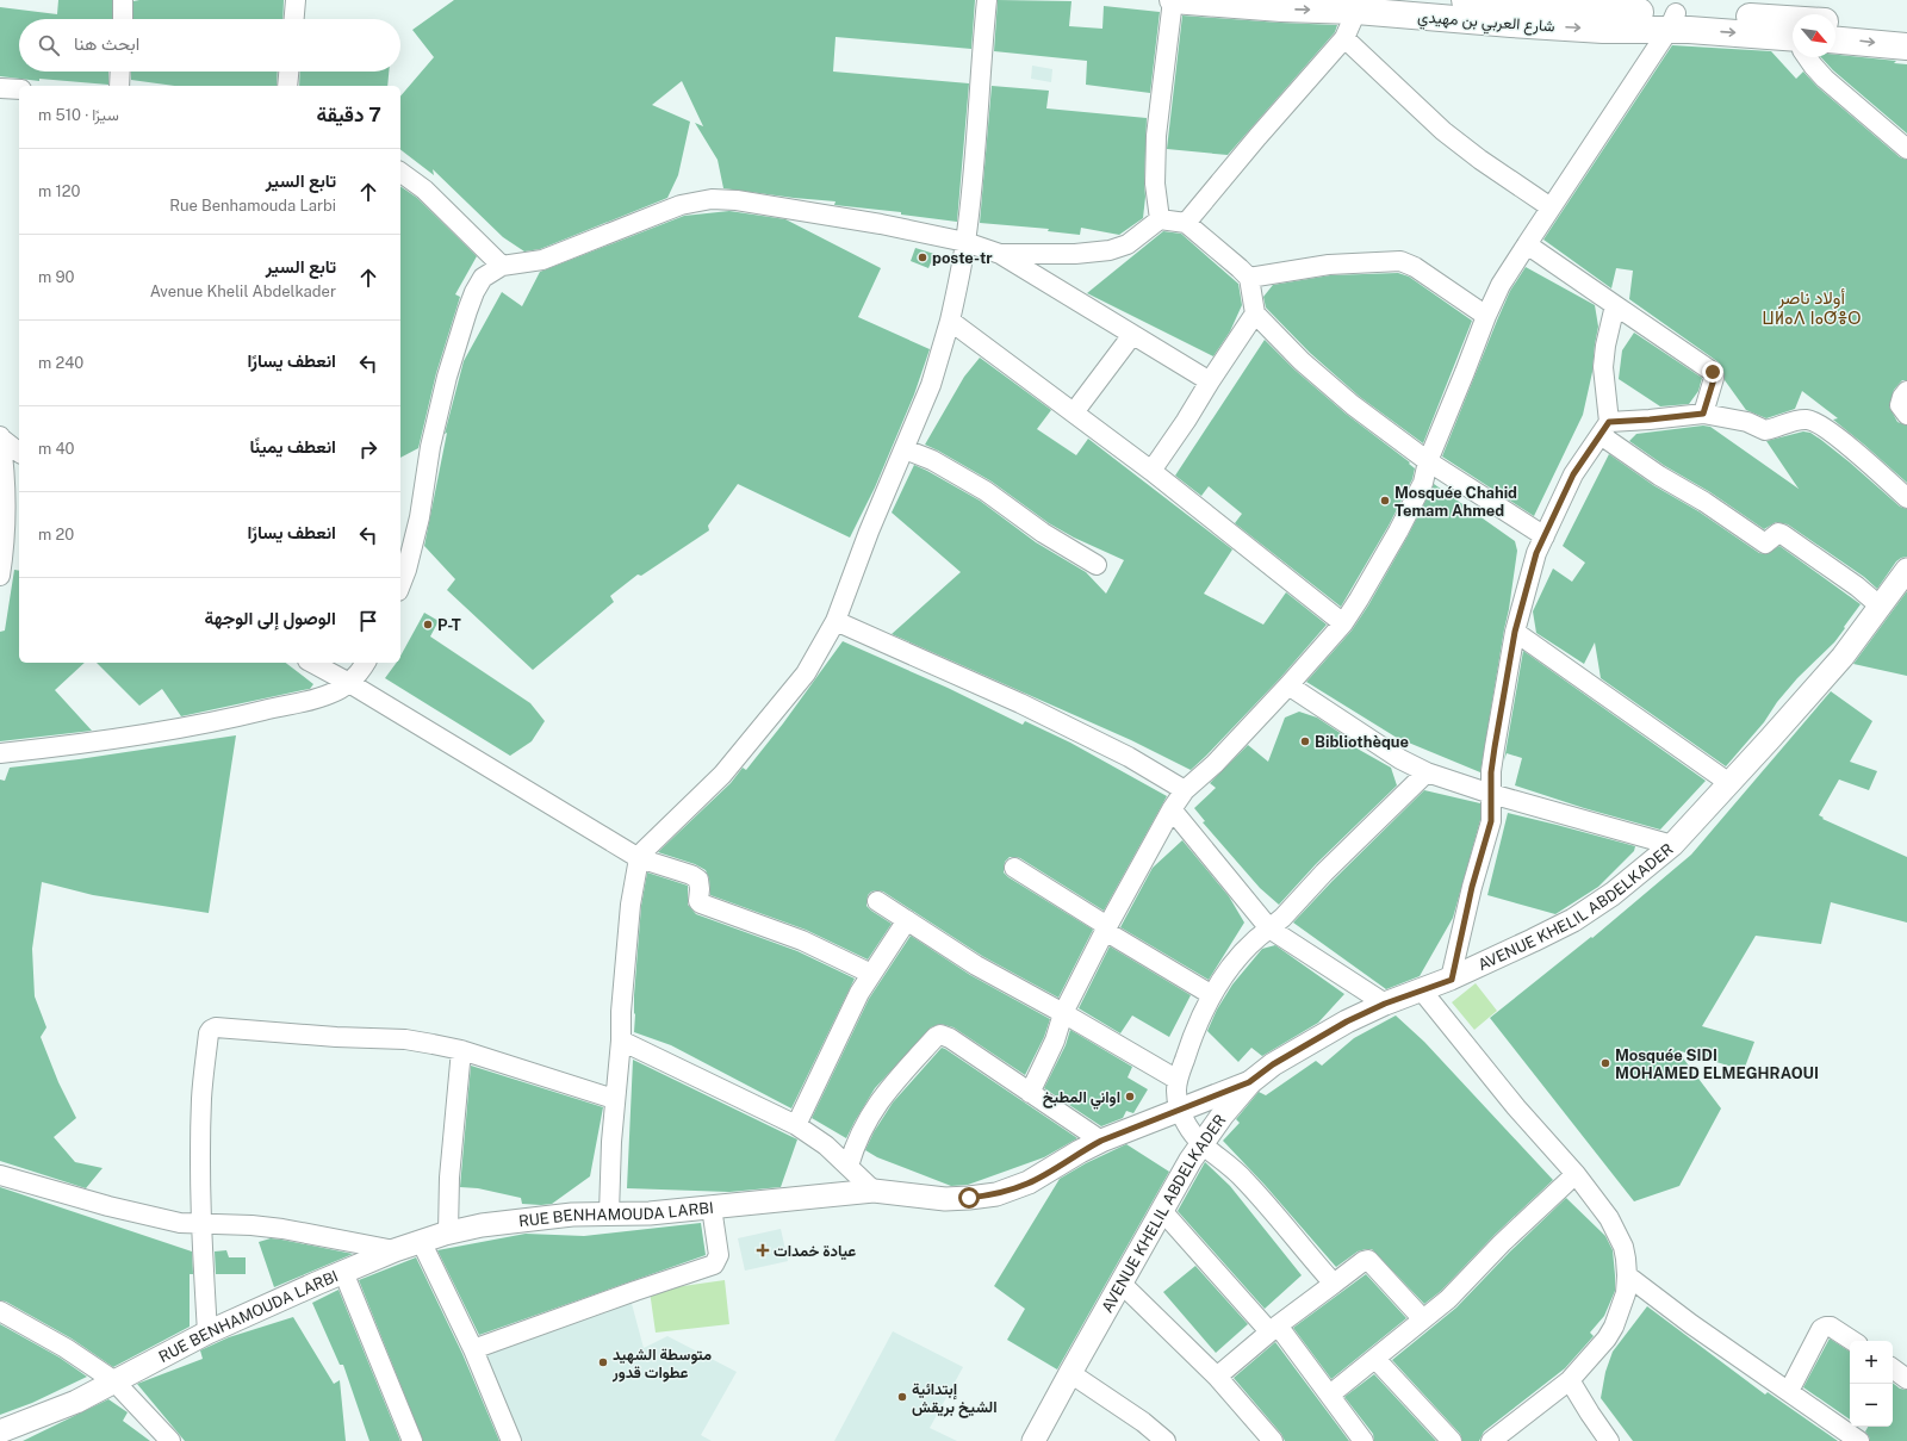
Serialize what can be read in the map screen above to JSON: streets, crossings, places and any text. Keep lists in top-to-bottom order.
{
  "streets": {
    "main road": ["شارع العربي بن مهيدي"],
    "street": ["AVENUE KHELIL ABDELKADER", "RUE BENHAMOUDA LARBI"]
  },
  "crossings": [
    ["AVENUE KHELIL ABDELKADER", "RUE BENHAMOUDA LARBI"]
  ],
  "districts": ["أولاد ناصر ⵡⵍⴰⴷ ⵏⴰⵚⴻⵔ"],
  "places": {
    "other": [
      "poste-tr",
      "Mosquée Chahid Temam Ahmed",
      "P-T",
      "Bibliothèque",
      "Mosquée SIDI MOHAMED ELMEGHRAOUI",
      "اواني المطبخ",
      "متوسطة الشهيد عطوات قدور",
      "إبتدائية الشيخ بريقش"
    ],
    "health": ["عيادة خمدات"]
  },
  "north": "bottom right",
  "page": {
    "search": "ابحث هنا",
    "heading": ["7 دقيقة", "سيرًا · 510 m"],
    "list": [
      ["تابع السير", "Rue Benhamouda Larbi", "120 m"],
      ["تابع السير", "Avenue Khelil Abdelkader", "90 m"],
      ["انعطف يسارًا", "240 m"],
      ["انعطف يمينًا", "40 m"],
      ["انعطف يسارًا", "20 m"],
      "الوصول إلى الوجهة"
    ],
    "map_buttons": ["+", "−"]
  }
}
